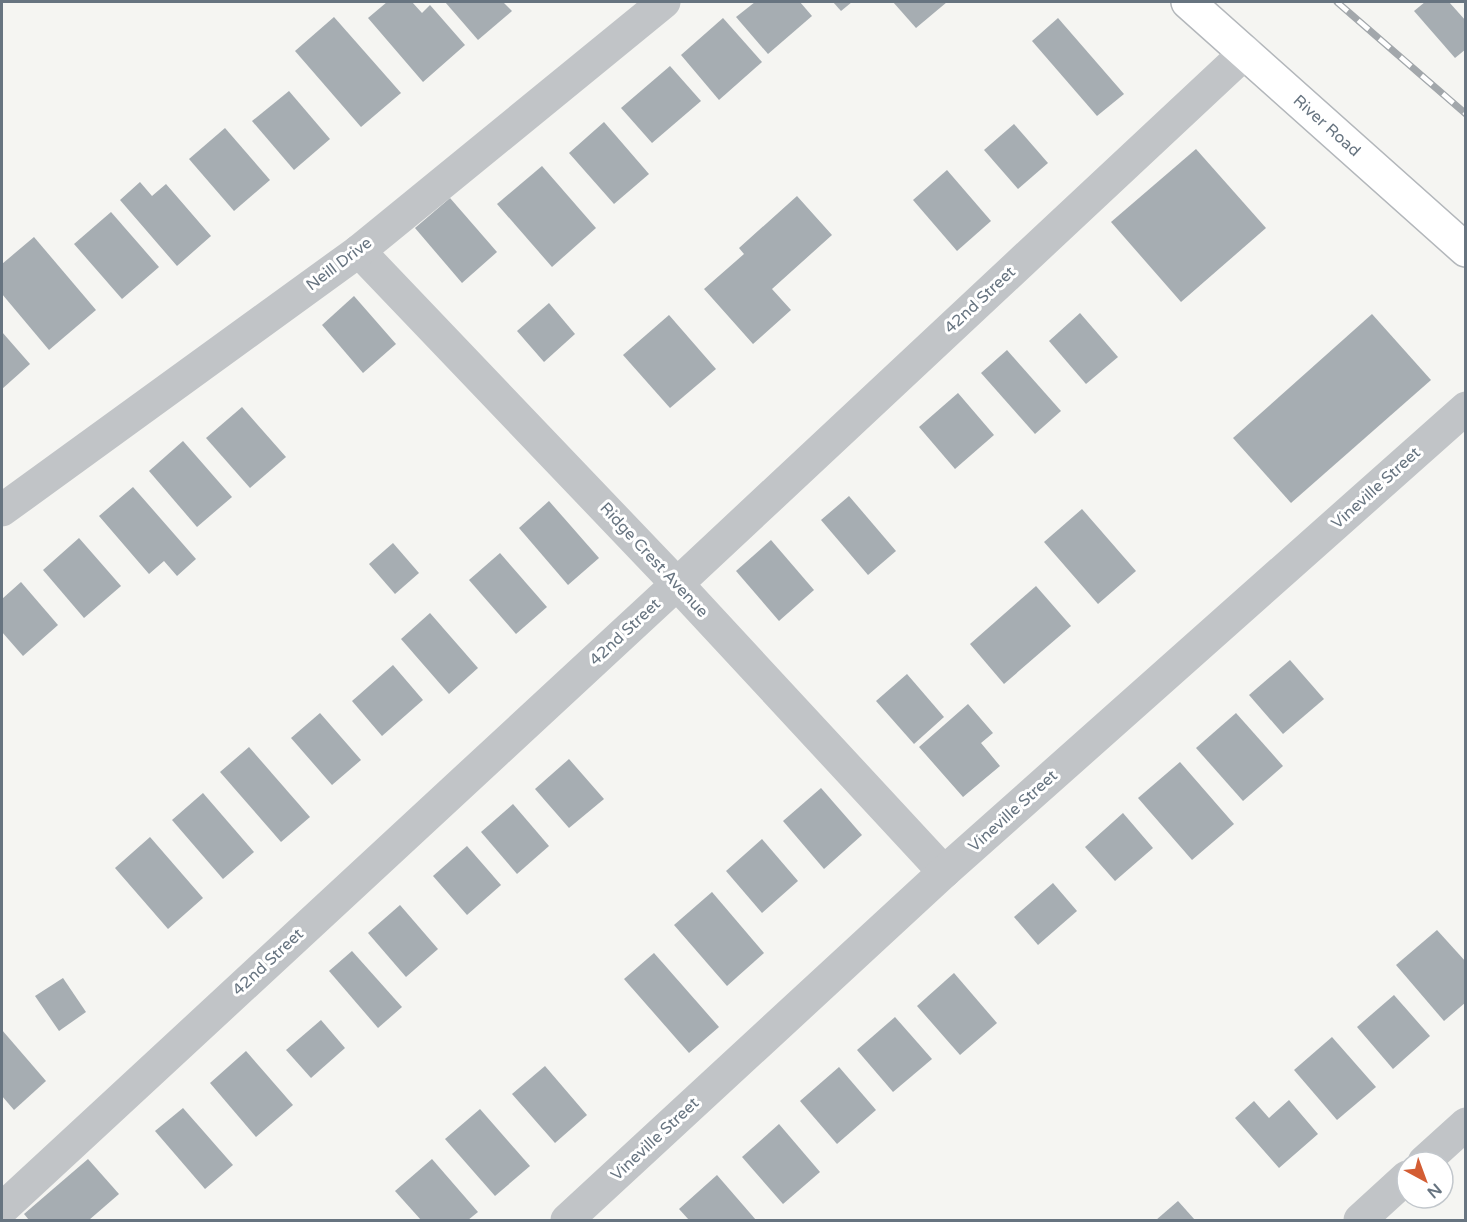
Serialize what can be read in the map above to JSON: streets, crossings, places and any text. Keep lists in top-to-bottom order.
{
  "streets": {
    "main road": ["River Road"],
    "street": [
      "Neill Drive",
      "42nd Street",
      "Vineville Street",
      "Ridge Crest Avenue"
    ]
  },
  "crossings": [
    ["River Road", "42nd Street"],
    ["Neill Drive", "Ridge Crest Avenue"],
    ["42nd Street", "Ridge Crest Avenue"],
    ["Vineville Street", "Ridge Crest Avenue"]
  ],
  "north": "bottom right"
}
